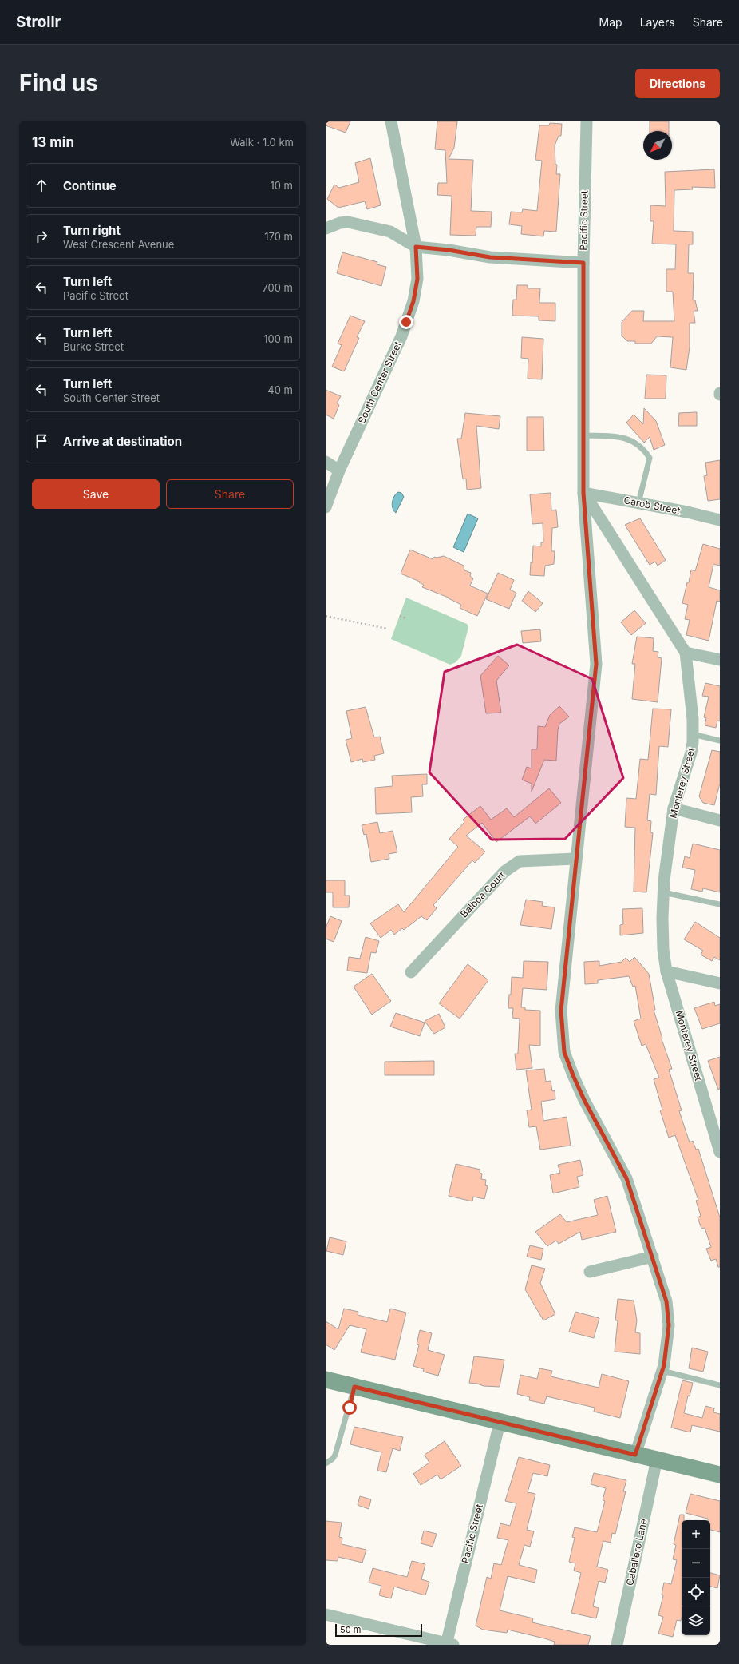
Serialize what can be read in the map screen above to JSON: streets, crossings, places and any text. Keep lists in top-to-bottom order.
{
  "streets": {
    "street": [
      "Pacific Street",
      "South Center Street",
      "Carob Street",
      "Monterey Street",
      "Balboa Court",
      "Caballero Lane"
    ]
  },
  "crossings": [
    ["Pacific Street", "Carob Street"],
    ["Pacific Street", "Monterey Street"],
    ["Pacific Street", "Balboa Court"],
    ["Carob Street", "Monterey Street"]
  ],
  "scale_bar": "50 m",
  "north": "bottom left",
  "page": {
    "header": "Strollr",
    "nav": ["Map", "Layers", "Share"],
    "buttons": [
      "Directions",
      ["Save", "Share"]
    ],
    "title": "Find us",
    "heading": ["13 min", "Walk · 1.0 km"],
    "list": [
      ["Continue", "10 m"],
      ["Turn right", "West Crescent Avenue", "170 m"],
      ["Turn left", "Pacific Street", "700 m"],
      ["Turn left", "Burke Street", "100 m"],
      ["Turn left", "South Center Street", "40 m"],
      "Arrive at destination"
    ],
    "map_buttons": ["+", "−"],
    "scale": "50 m"
  }
}
